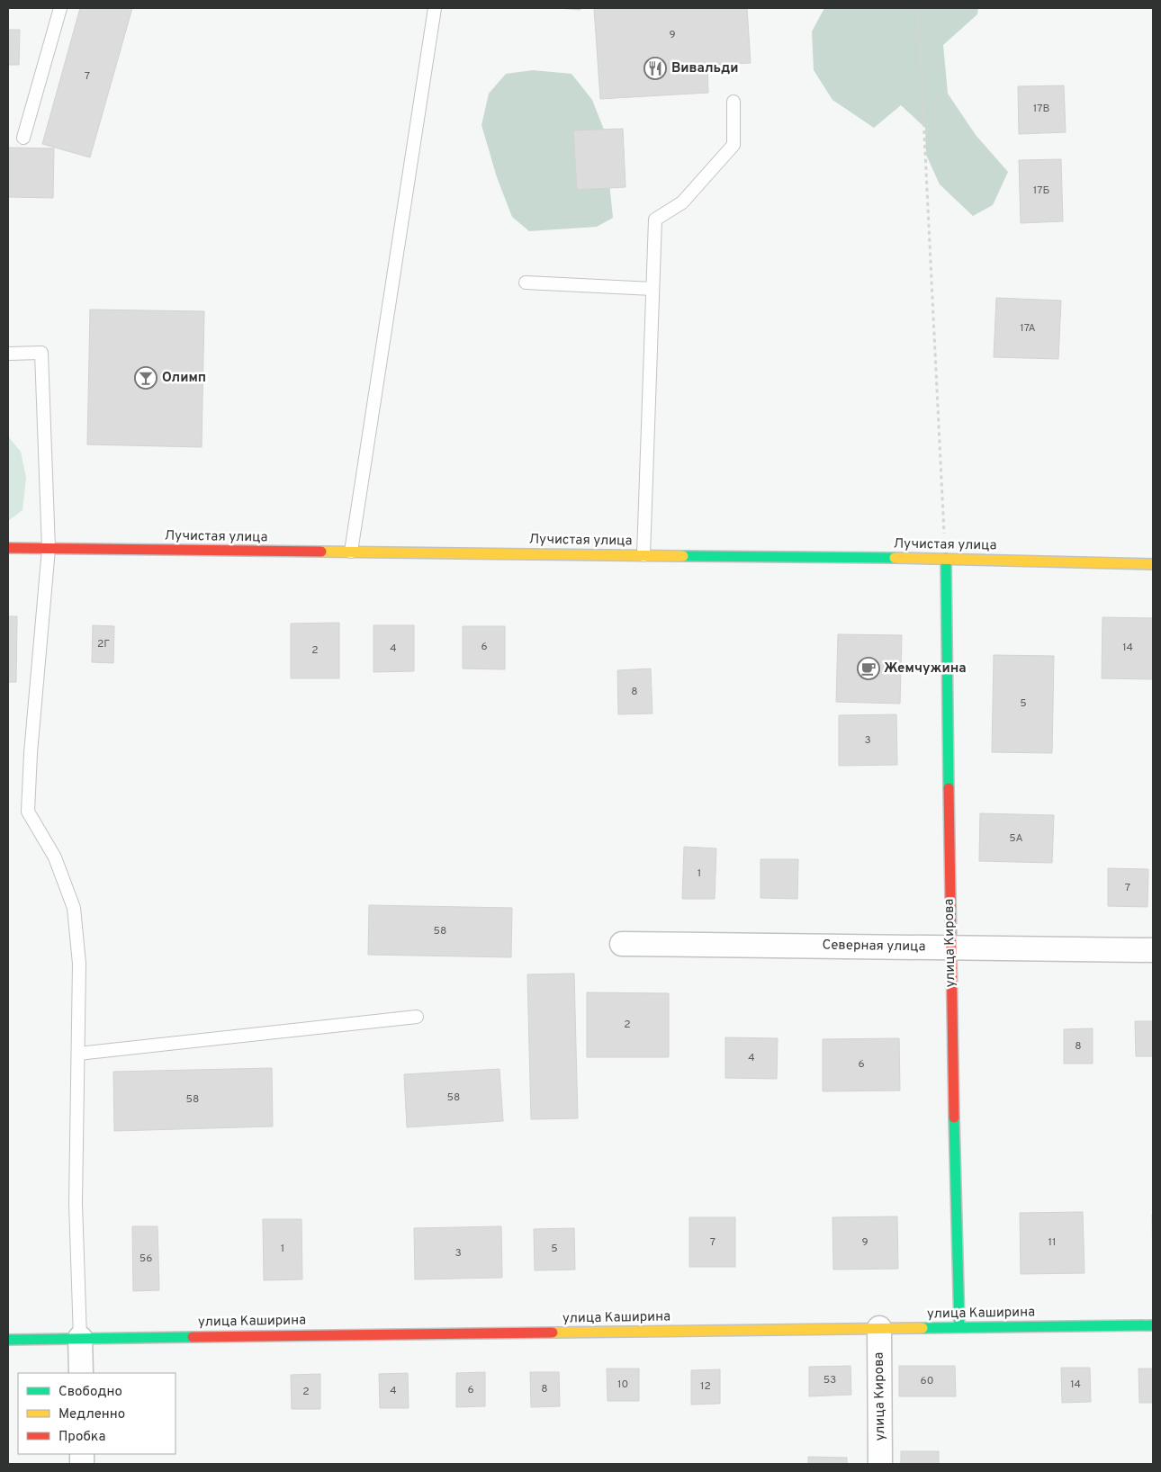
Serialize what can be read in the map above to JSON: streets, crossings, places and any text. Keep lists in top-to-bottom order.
{
  "streets": {
    "street": [
      "Лучистая улица",
      "улица Кирова",
      "Северная улица",
      "улица Каширина"
    ]
  },
  "crossings": [
    ["Лучистая улица", "улица Кирова"],
    ["улица Кирова", "Северная улица"],
    ["улица Кирова", "улица Каширина"]
  ],
  "places": {
    "restaurant": ["Вивальди"],
    "bar": ["Олимп"],
    "cafe": ["Жемчужина"]
  },
  "house_numbers": [
    "9",
    "7",
    "17В",
    "17Б",
    "17А",
    "2Г",
    "6",
    "14",
    "4",
    "2",
    "8",
    "5",
    "3",
    "5А",
    "1",
    "7",
    "58",
    "2",
    "8",
    "4",
    "6",
    "58",
    "58",
    "7",
    "9",
    "11",
    "1",
    "5",
    "3",
    "56",
    "53",
    "60",
    "10",
    "14",
    "12",
    "8",
    "6",
    "4",
    "2"
  ],
  "legend": ["Свободно", "Медленно", "Пробка"]
}
